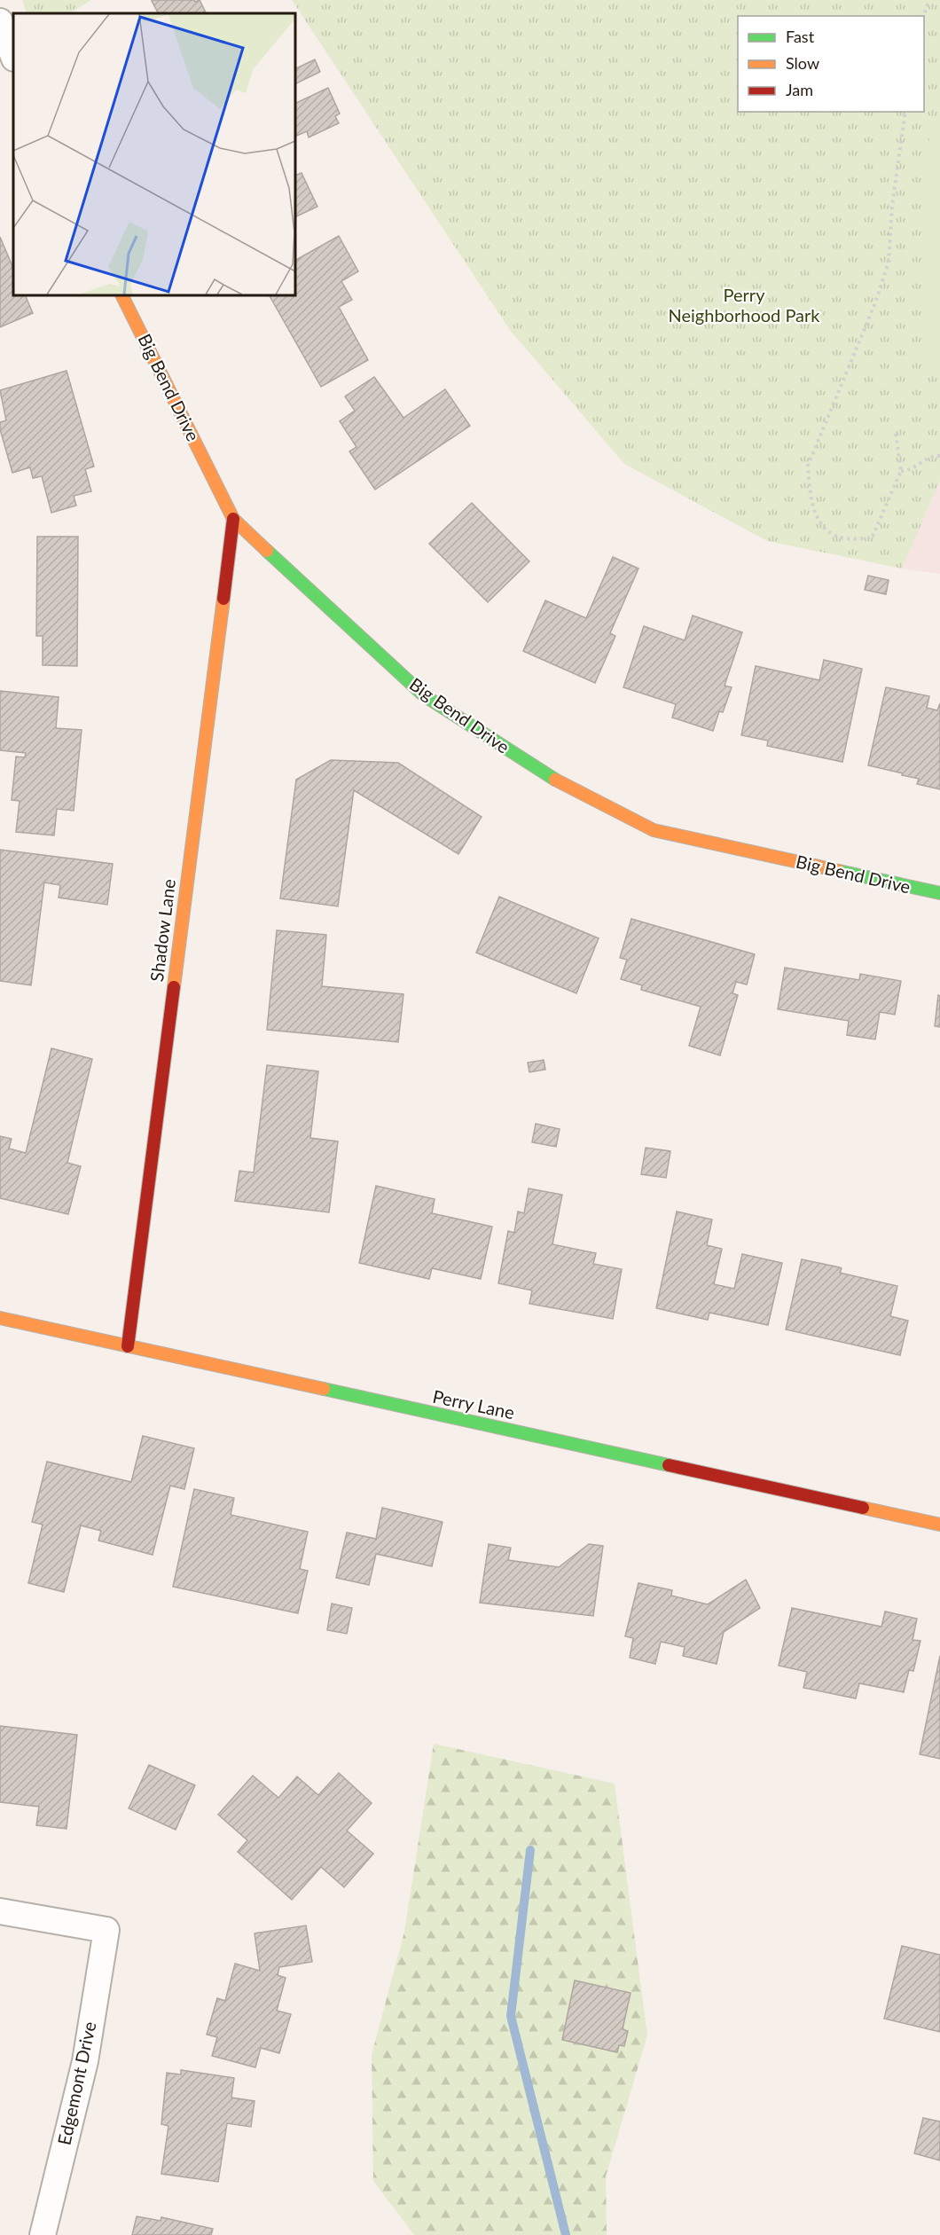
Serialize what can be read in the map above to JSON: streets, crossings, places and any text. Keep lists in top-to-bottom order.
{
  "streets": {
    "street": [
      "Big Bend Drive",
      "Shadow Lane",
      "Perry Lane",
      "Edgemont Drive"
    ]
  },
  "crossings": [
    ["Big Bend Drive", "Shadow Lane"],
    ["Shadow Lane", "Perry Lane"]
  ],
  "parks": ["Perry Neighborhood Park"],
  "legend": ["Fast", "Slow", "Jam"]
}
